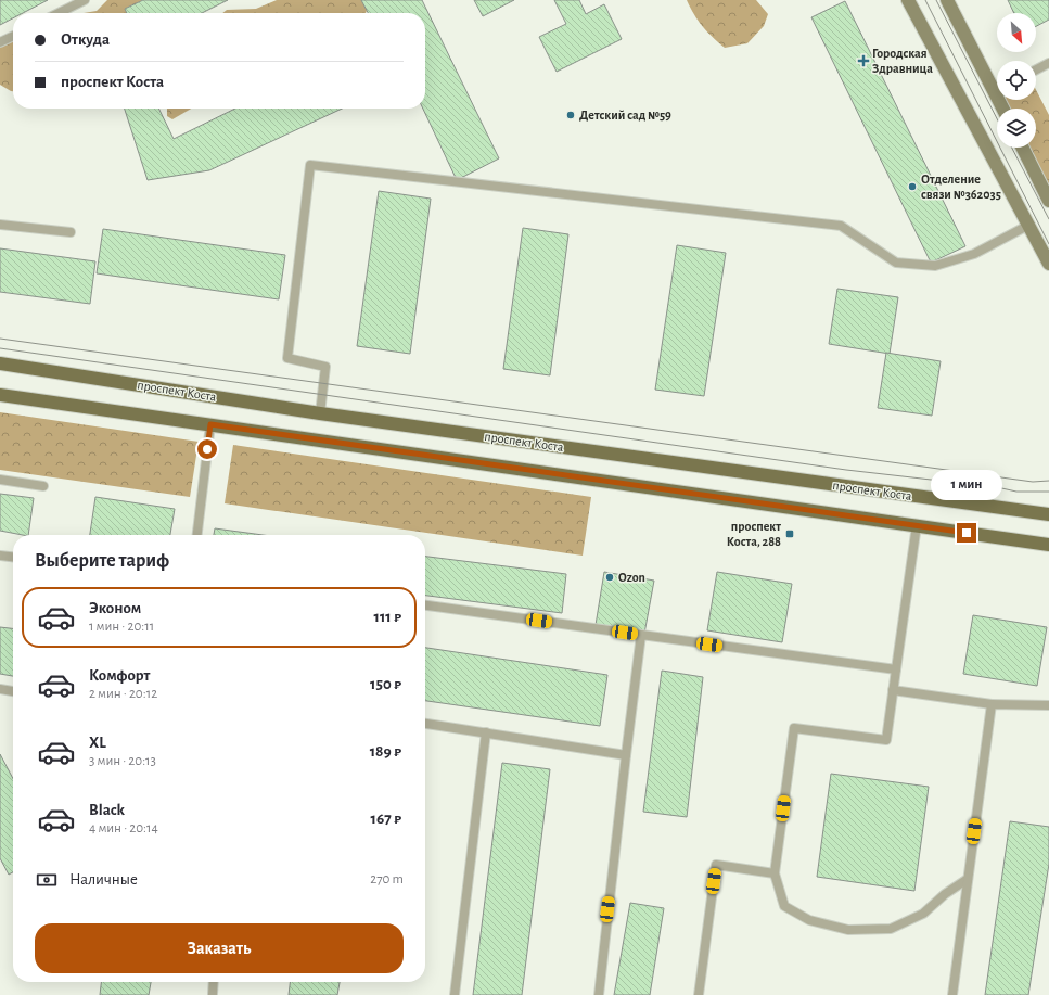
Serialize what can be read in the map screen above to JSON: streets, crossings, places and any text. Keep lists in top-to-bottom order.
{
  "streets": {
    "main road": ["проспект Коста"]
  },
  "places": {
    "health": ["Городская Здравница"],
    "other": ["Детский сад №59", "Отделение связи №362035", "Ozon"],
    "transit": ["проспект Коста, 288"]
  },
  "north": "bottom right",
  "page": {
    "banner": ["Откуда", "проспект Коста"],
    "bubble": "1 мин",
    "heading": "Выберите тариф",
    "list": [
      {
        "name": "Эконом",
        "note": "1 мин · 20:11",
        "value": "111 ₽"
      },
      {
        "name": "Комфорт",
        "note": "2 мин · 20:12",
        "value": "150 ₽"
      },
      {
        "name": "XL",
        "note": "3 мин · 20:13",
        "value": "189 ₽"
      },
      {
        "name": "Black",
        "note": "4 мин · 20:14",
        "value": "167 ₽"
      }
    ],
    "pay": ["Наличные", "270 m"],
    "buttons": "Заказать"
  }
}
